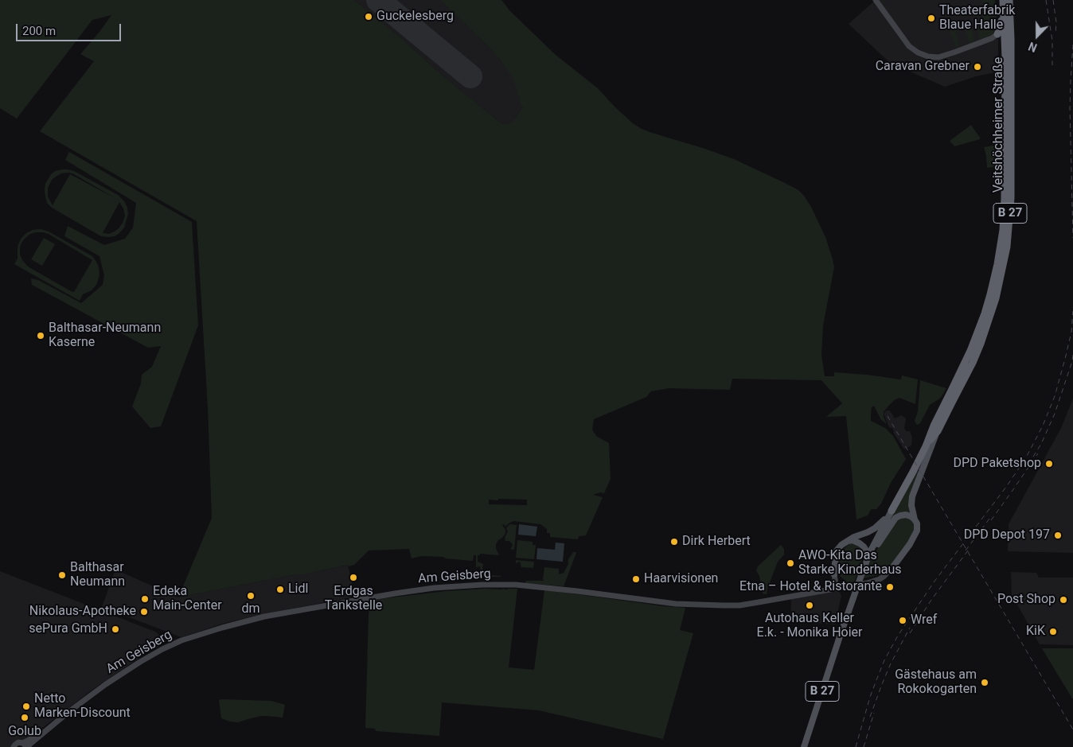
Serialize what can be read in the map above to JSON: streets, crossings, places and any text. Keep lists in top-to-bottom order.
{
  "streets": {
    "highway": ["Veitshöchheimer Straße", "B 27"],
    "street": ["Am Geisberg"]
  },
  "crossings": [
    ["Veitshöchheimer Straße", "B 27"]
  ],
  "places": [
    "Guckelesberg",
    "Theaterfabrik Blaue Halle",
    "Caravan Grebner",
    "Balthasar-Neumann Kaserne",
    "DPD Paketshop",
    "DPD Depot 197",
    "Dirk Herbert",
    "AWO-Kita Das Starke Kinderhaus",
    "Balthasar Neumann",
    "Erdgas Tankstelle",
    "Haarvisionen",
    "Etna – Hotel & Ristorante",
    "Lidl",
    "dm",
    "Edeka Main-Center",
    "Post Shop",
    "Autohaus Keller E.k. - Monika Hoier",
    "Nikolaus-Apotheke",
    "Wref",
    "sePura GmbH",
    "KiK",
    "Gästehaus am Rokokogarten",
    "Netto Marken-Discount",
    "Golub"
  ],
  "scale_bar": "200 m",
  "north": "bottom"
}
